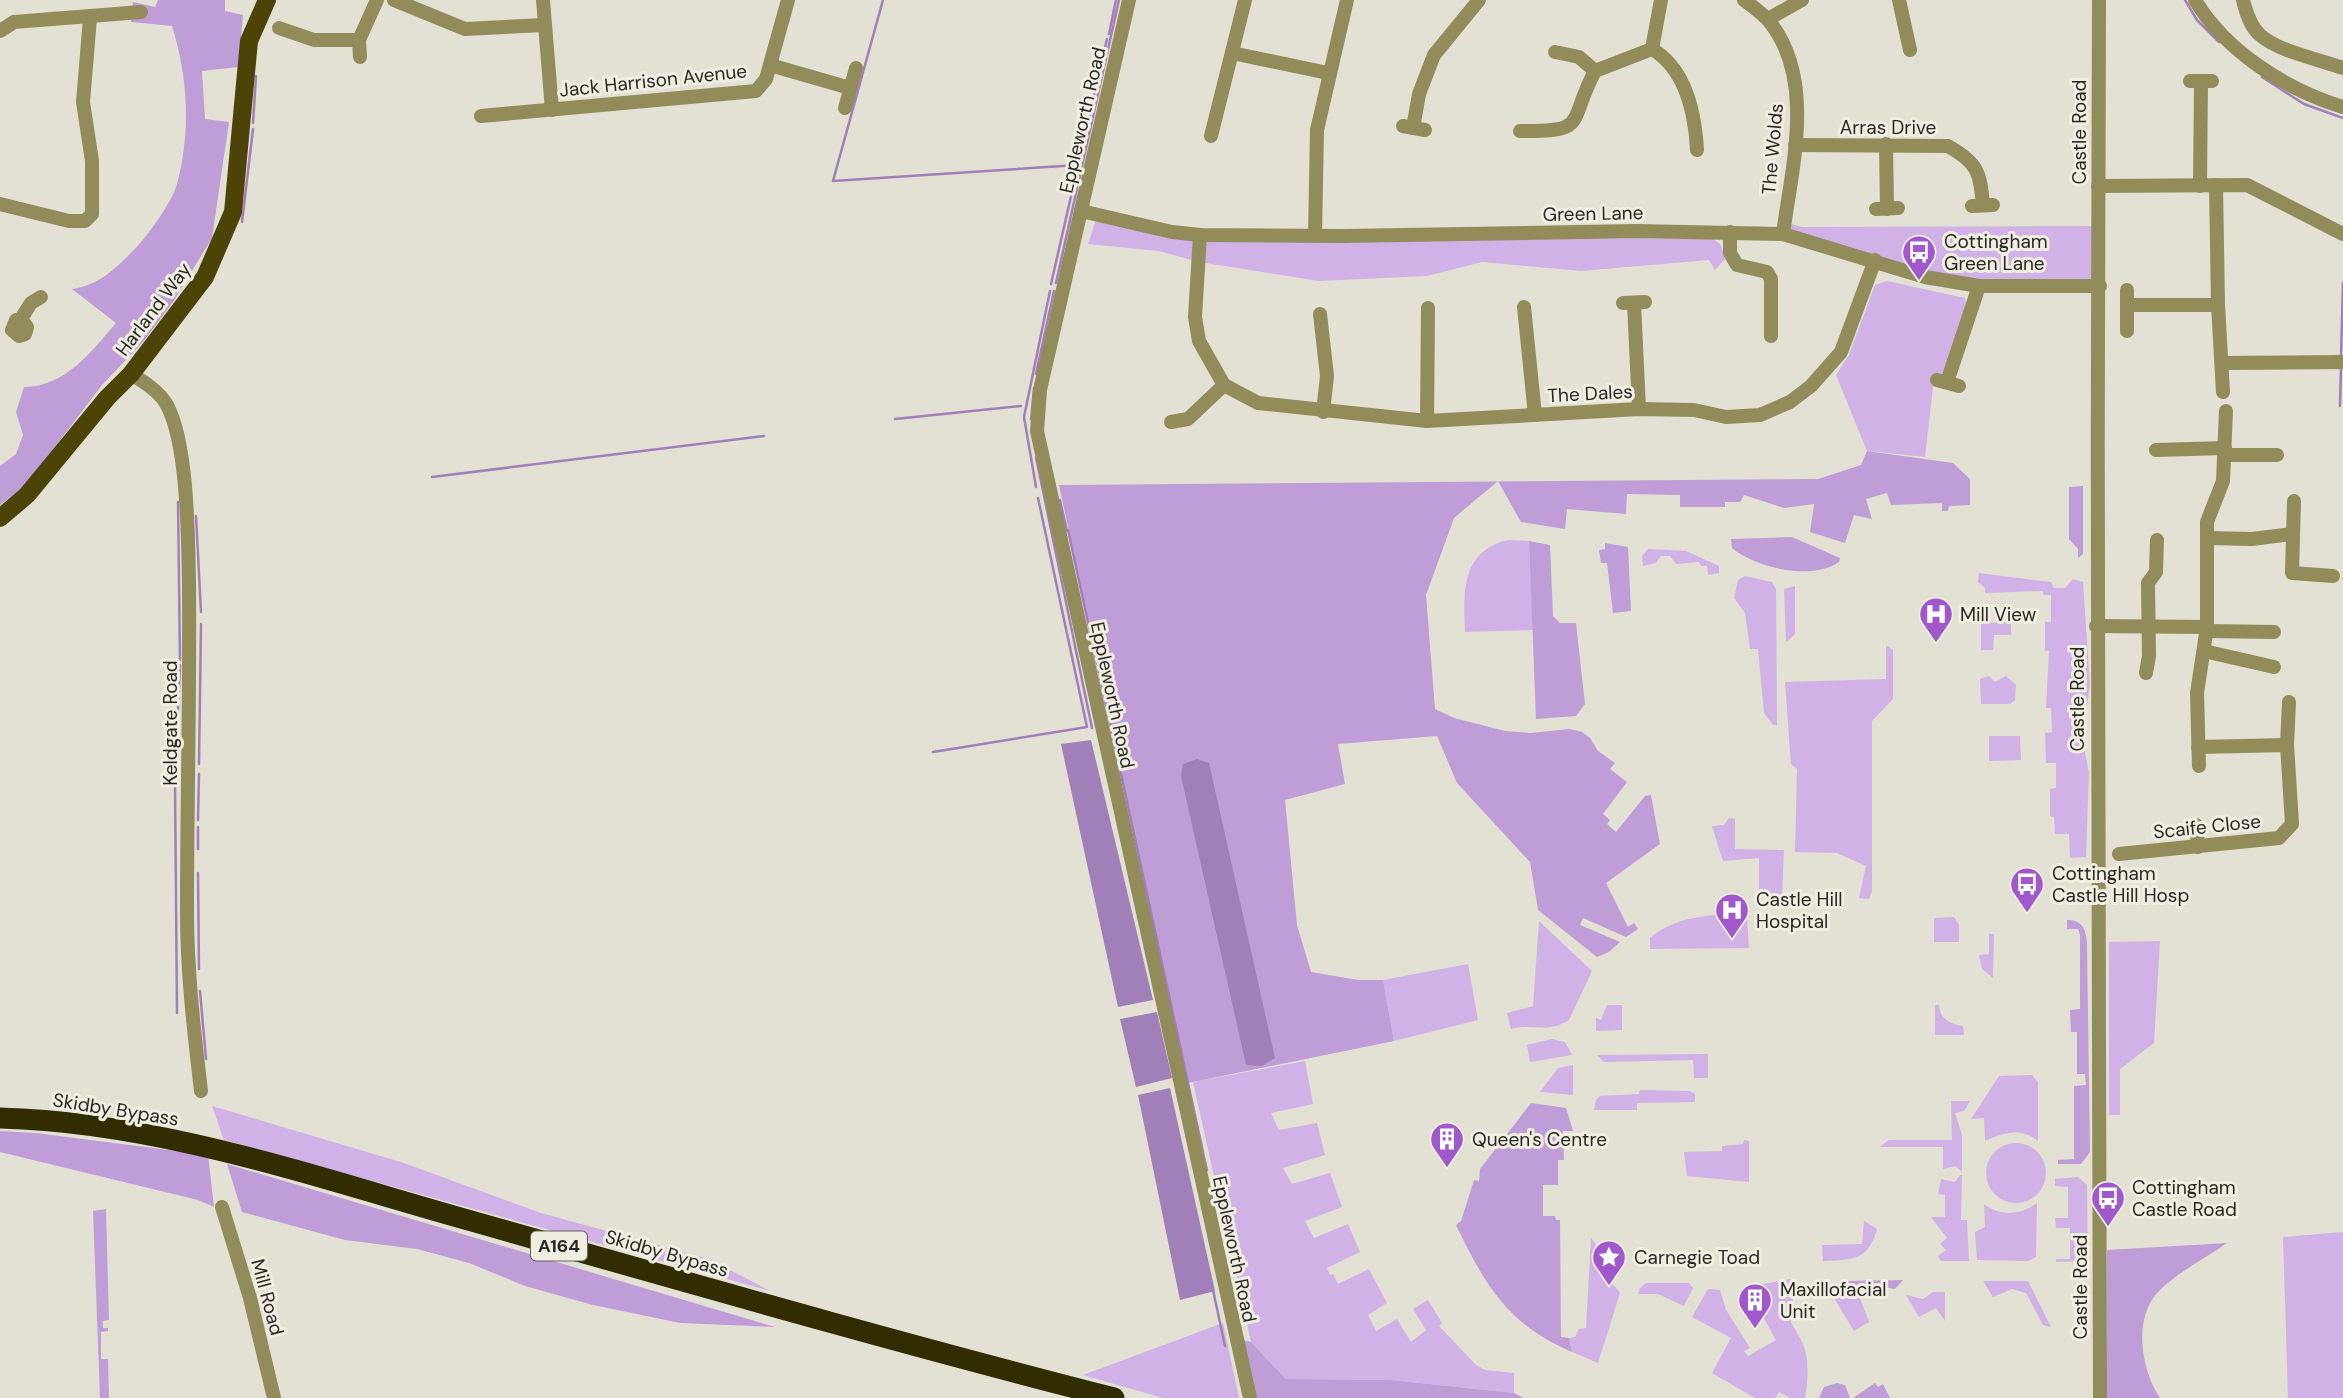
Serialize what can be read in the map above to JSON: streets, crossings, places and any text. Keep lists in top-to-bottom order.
{
  "streets": {
    "highway": ["Skidby Bypass", "A164"],
    "main road": ["Harland Way"],
    "street": [
      "Jack Harrison Avenue",
      "Eppleworth Road",
      "Arras Drive",
      "Castle Road",
      "The Wolds",
      "Green Lane",
      "The Dales",
      "Keldgate Road",
      "Scaife Close",
      "Mill Road"
    ]
  },
  "crossings": [
    ["Eppleworth Road", "Green Lane"],
    ["Arras Drive", "The Wolds"],
    ["Castle Road", "Green Lane"],
    ["The Wolds", "Green Lane"],
    ["Green Lane", "The Dales"],
    ["Harland Way", "Keldgate Road"]
  ],
  "places": {
    "bus stop": ["Cottingham Green Lane", "Cottingham Castle Hill Hosp", "Cottingham Castle Road"],
    "hospital": ["Mill View", "Castle Hill Hospital"],
    "building": ["Queen's Centre", "Maxillofacial Unit"],
    "place": ["Carnegie Toad"]
  }
}
